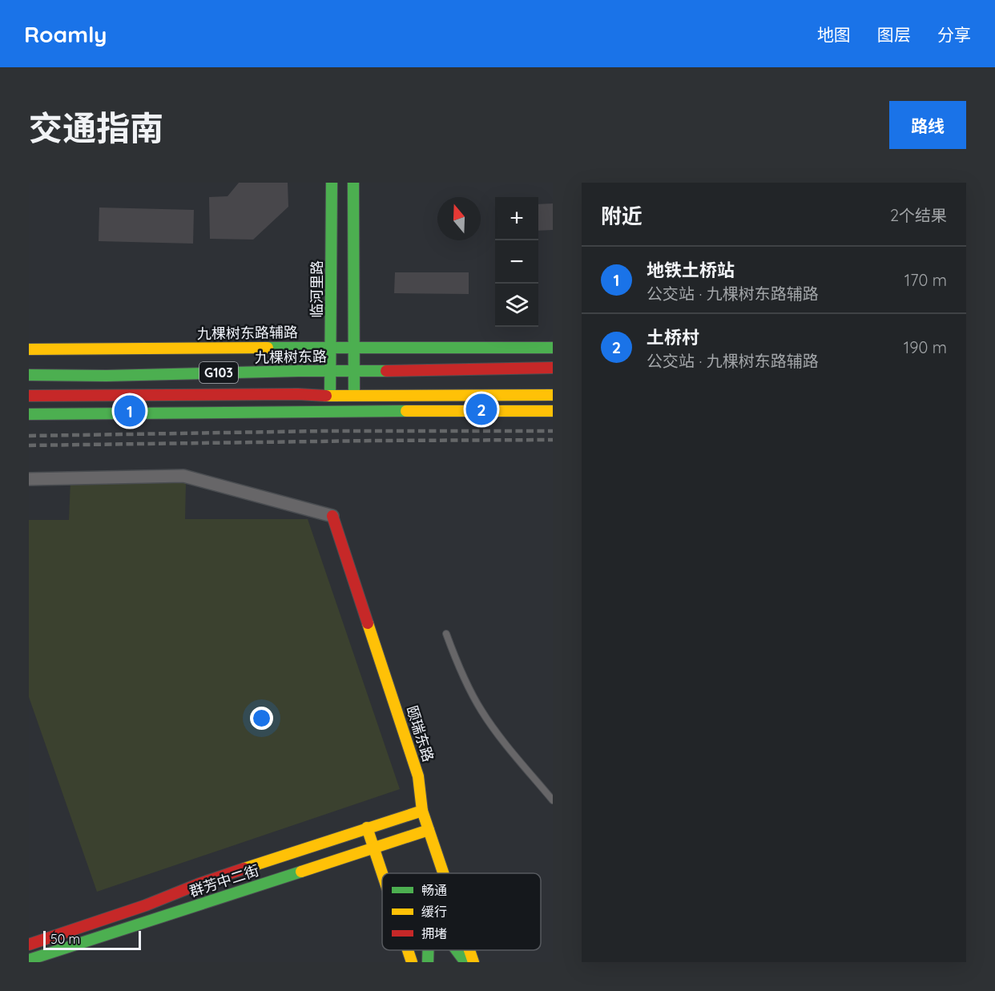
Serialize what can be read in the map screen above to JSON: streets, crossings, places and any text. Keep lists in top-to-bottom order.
{
  "streets": {
    "main road": [
      "临河里路",
      "九棵树东路辅路",
      "九棵树东路",
      "G103",
      "颐瑞东路",
      "群芳中二街"
    ]
  },
  "crossings": [
    ["临河里路", "九棵树东路辅路"],
    ["临河里路", "九棵树东路"],
    ["临河里路", "G103"],
    ["颐瑞东路", "群芳中二街"]
  ],
  "legend": ["畅通", "缓行", "拥堵"],
  "scale_bar": "50 m",
  "north": "top",
  "page": {
    "header": "Roamly",
    "nav": ["地图", "图层", "分享"],
    "title": "交通指南",
    "buttons": "路线",
    "heading": ["附近", "2个结果"],
    "map_buttons": ["+", "−"],
    "list": [
      {
        "mark": "1",
        "name": "地铁土桥站",
        "note": "公交站 · 九棵树东路辅路",
        "value": "170 m"
      },
      {
        "mark": "2",
        "name": "土桥村",
        "note": "公交站 · 九棵树东路辅路",
        "value": "190 m"
      }
    ],
    "pins": ["2", "1"],
    "scale": "50 m"
  }
}
